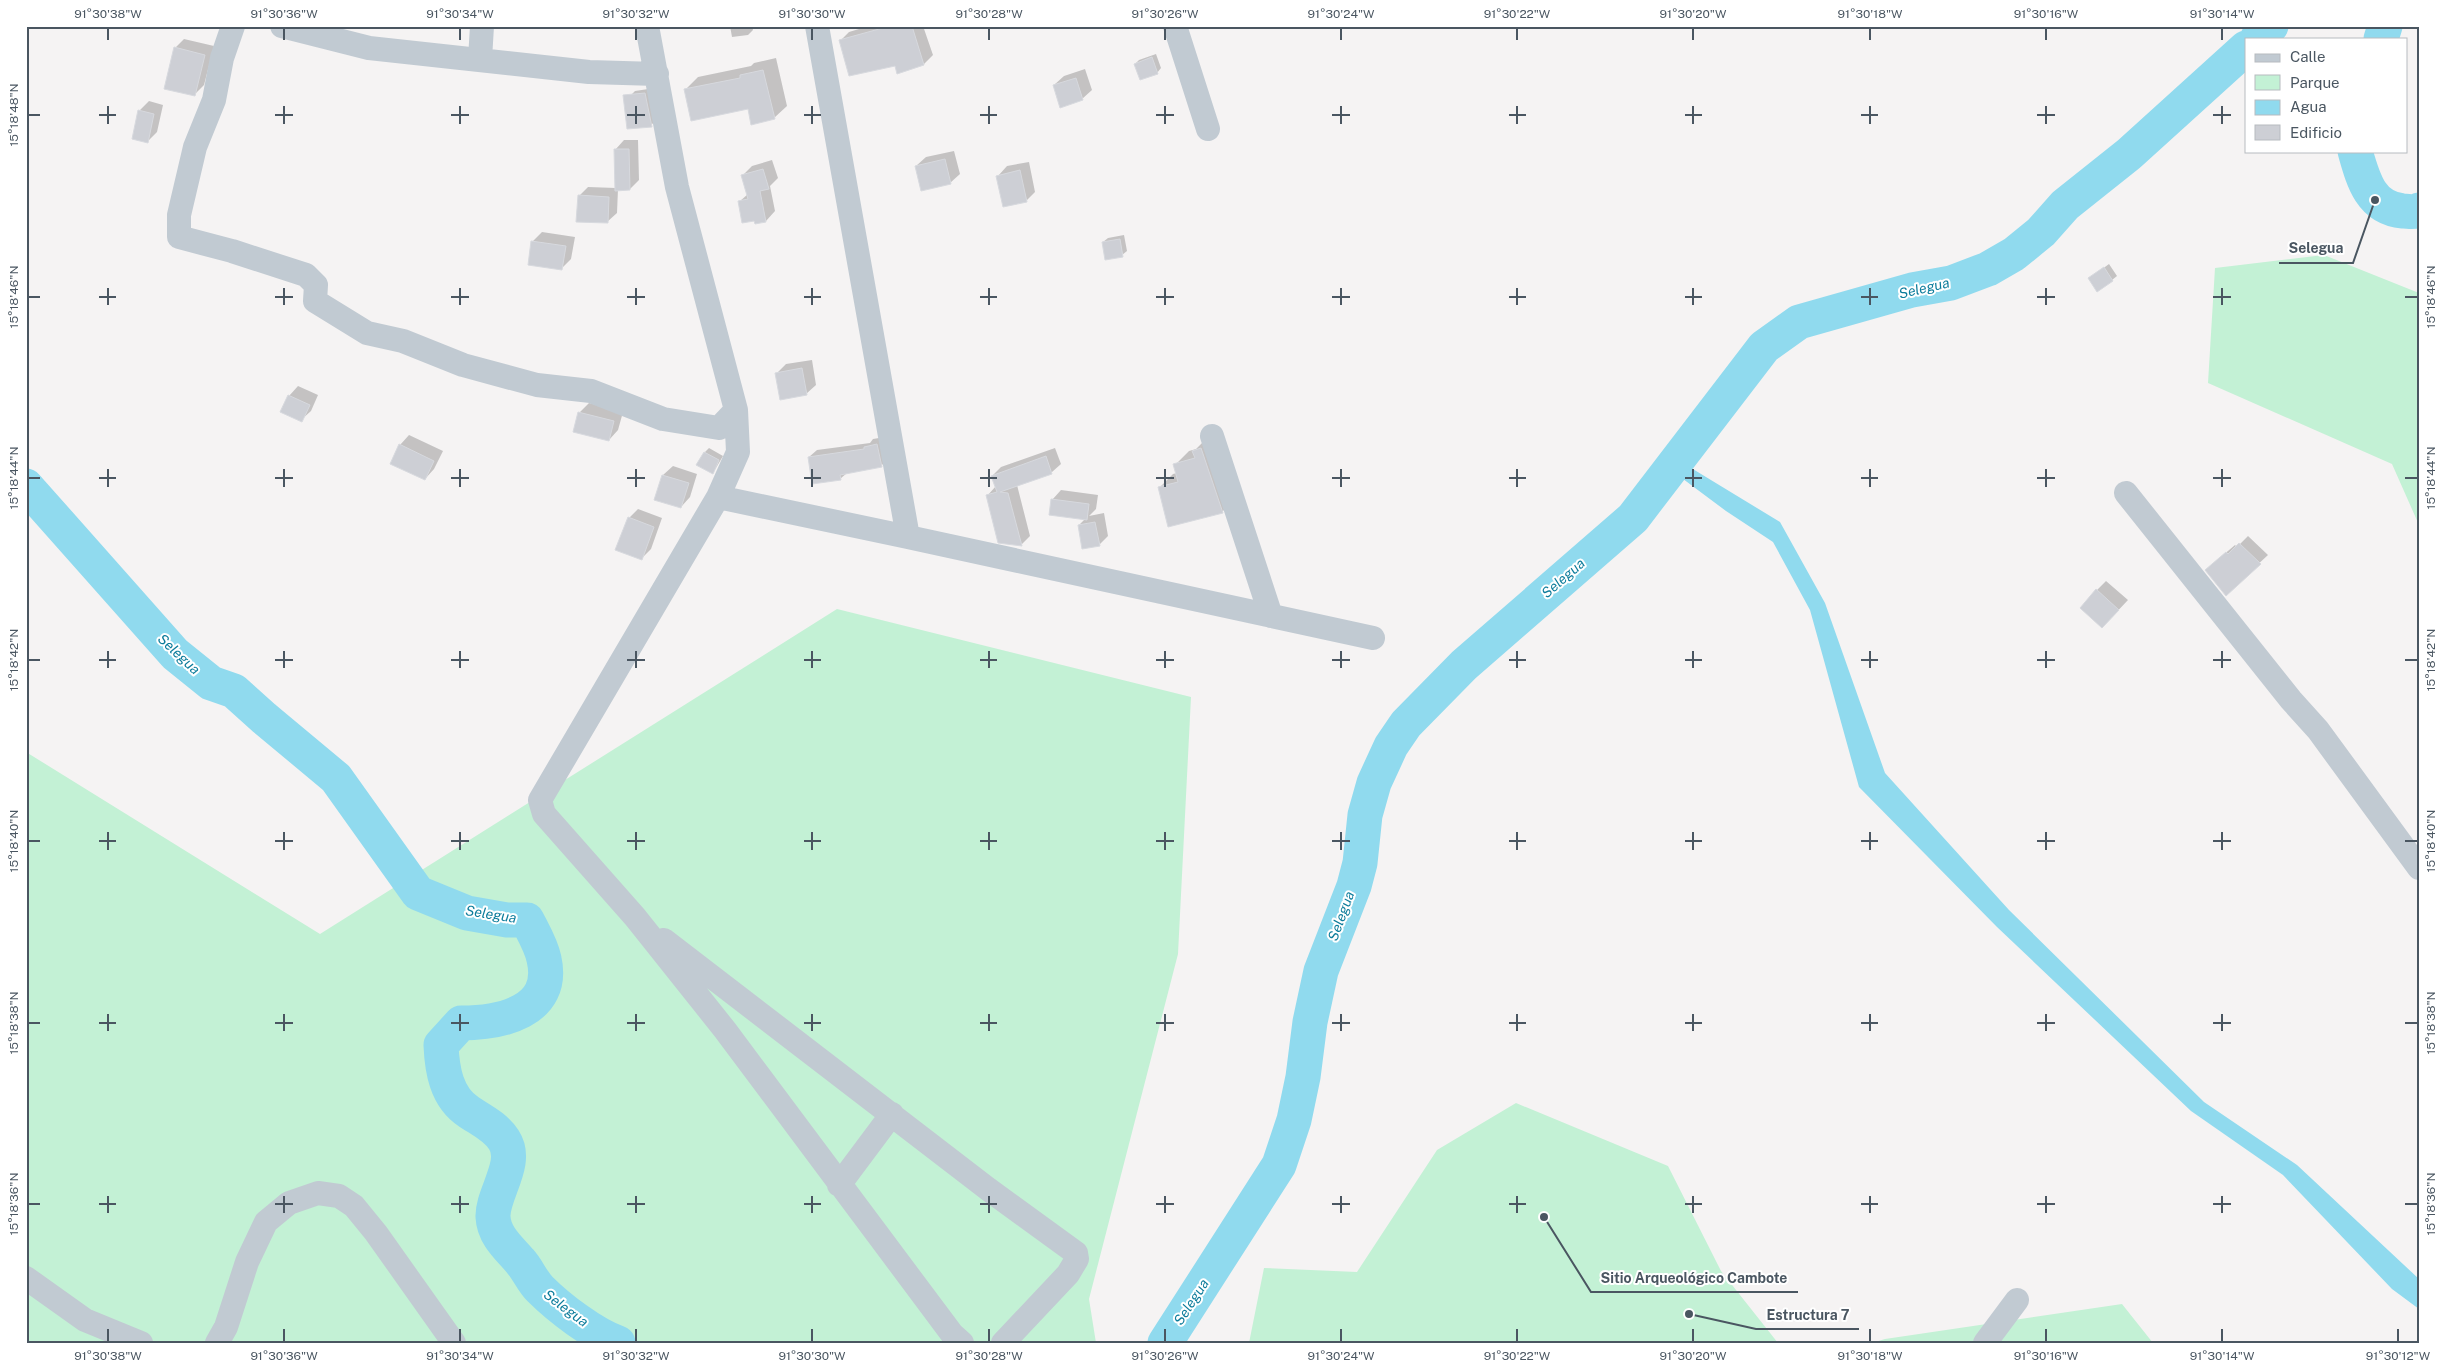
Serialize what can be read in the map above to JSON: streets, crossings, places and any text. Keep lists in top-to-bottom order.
{
  "water": ["Selegua"],
  "places": ["Selegua", "Sitio Arqueológico Cambote", "Estructura 7"],
  "legend": [
    "Calle",
    "Parque",
    "Agua",
    "Edificio"
  ],
  "coordinates": [
    "91°30'38\"W",
    "91°30'36\"W",
    "91°30'34\"W",
    "91°30'32\"W",
    "91°30'30\"W",
    "91°30'28\"W",
    "91°30'26\"W",
    "91°30'24\"W",
    "91°30'22\"W",
    "91°30'20\"W",
    "91°30'18\"W",
    "91°30'16\"W",
    "91°30'14\"W",
    "15°18'48\"N",
    "15°18'46\"N",
    "15°18'44\"N",
    "15°18'42\"N",
    "15°18'40\"N",
    "15°18'38\"N",
    "15°18'36\"N",
    "91°30'12\"W"
  ]
}
